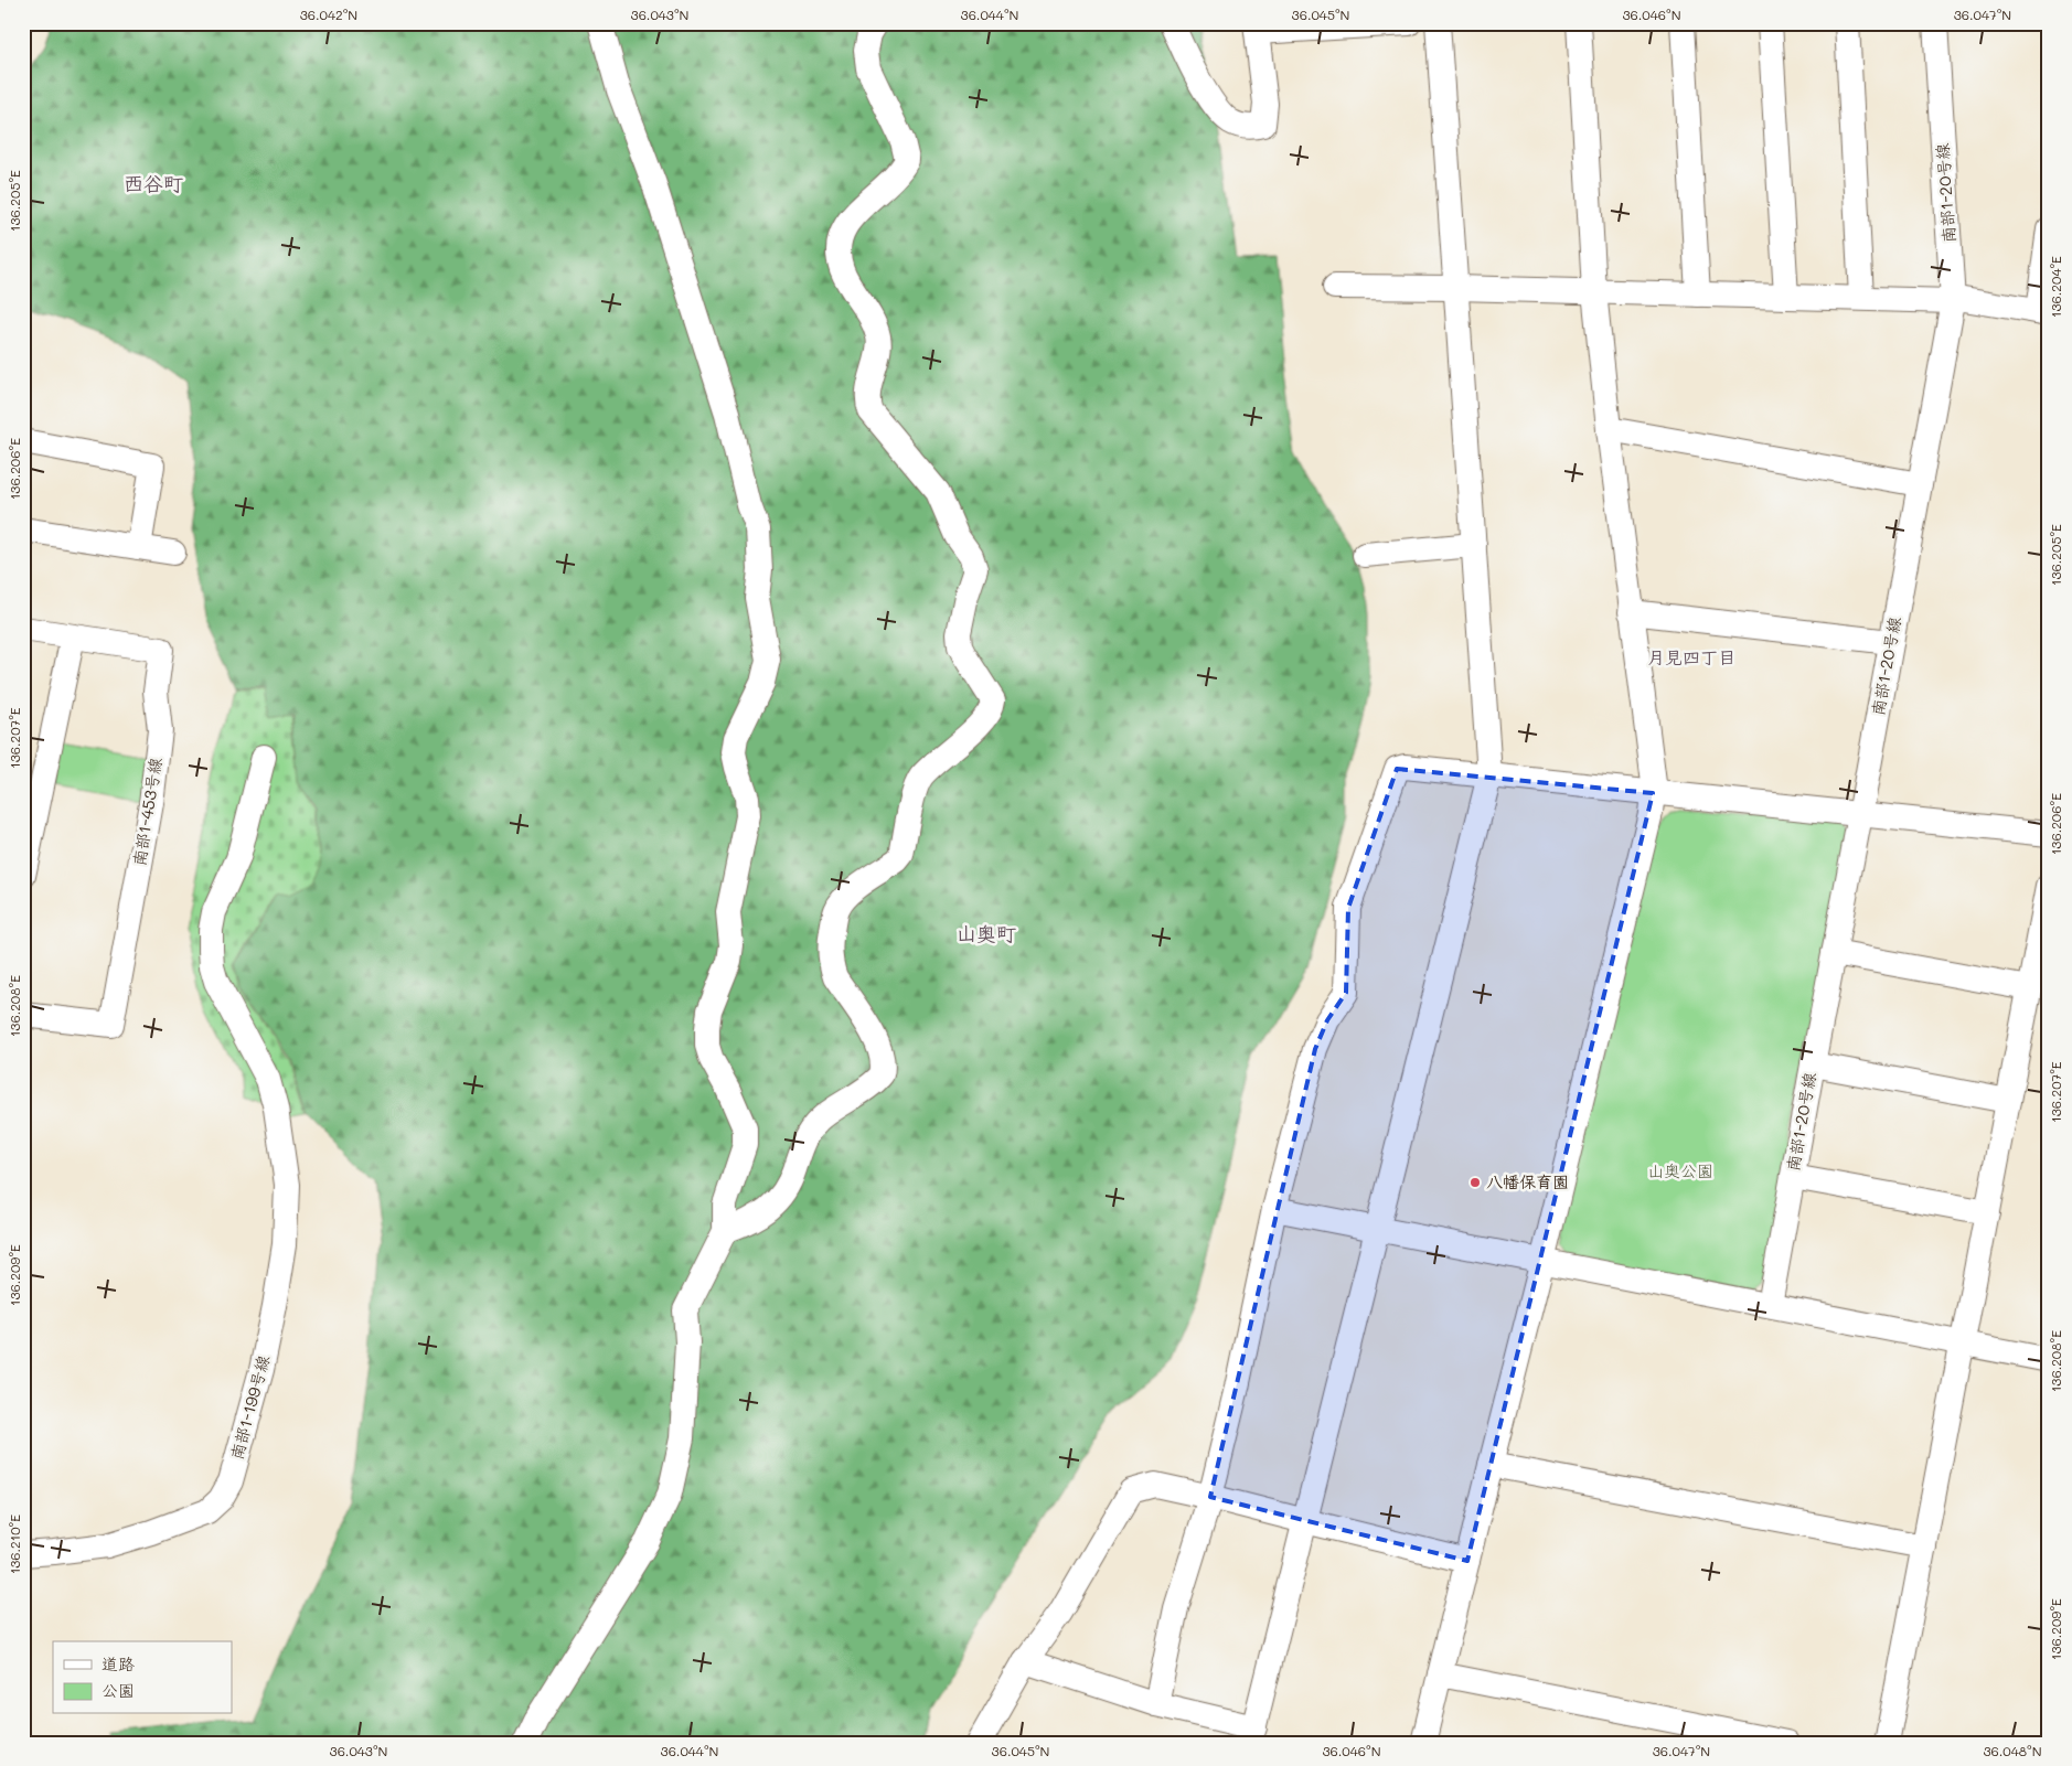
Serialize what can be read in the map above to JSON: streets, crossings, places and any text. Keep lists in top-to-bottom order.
{
  "streets": {
    "street": ["南部1-20号線", "南部1-453号線", "南部1-199号線"]
  },
  "districts": ["西谷町", "月見四丁目", "山奥町"],
  "parks": ["山奥公園"],
  "places": ["八幡保育園"],
  "legend": ["道路", "公園"],
  "coordinates": [
    "36.042°N",
    "36.043°N",
    "36.044°N",
    "36.045°N",
    "36.046°N",
    "36.047°N",
    "136.205°E",
    "136.204°E",
    "136.206°E",
    "136.207°E",
    "136.208°E",
    "136.209°E",
    "136.210°E",
    "36.048°N"
  ]
}
